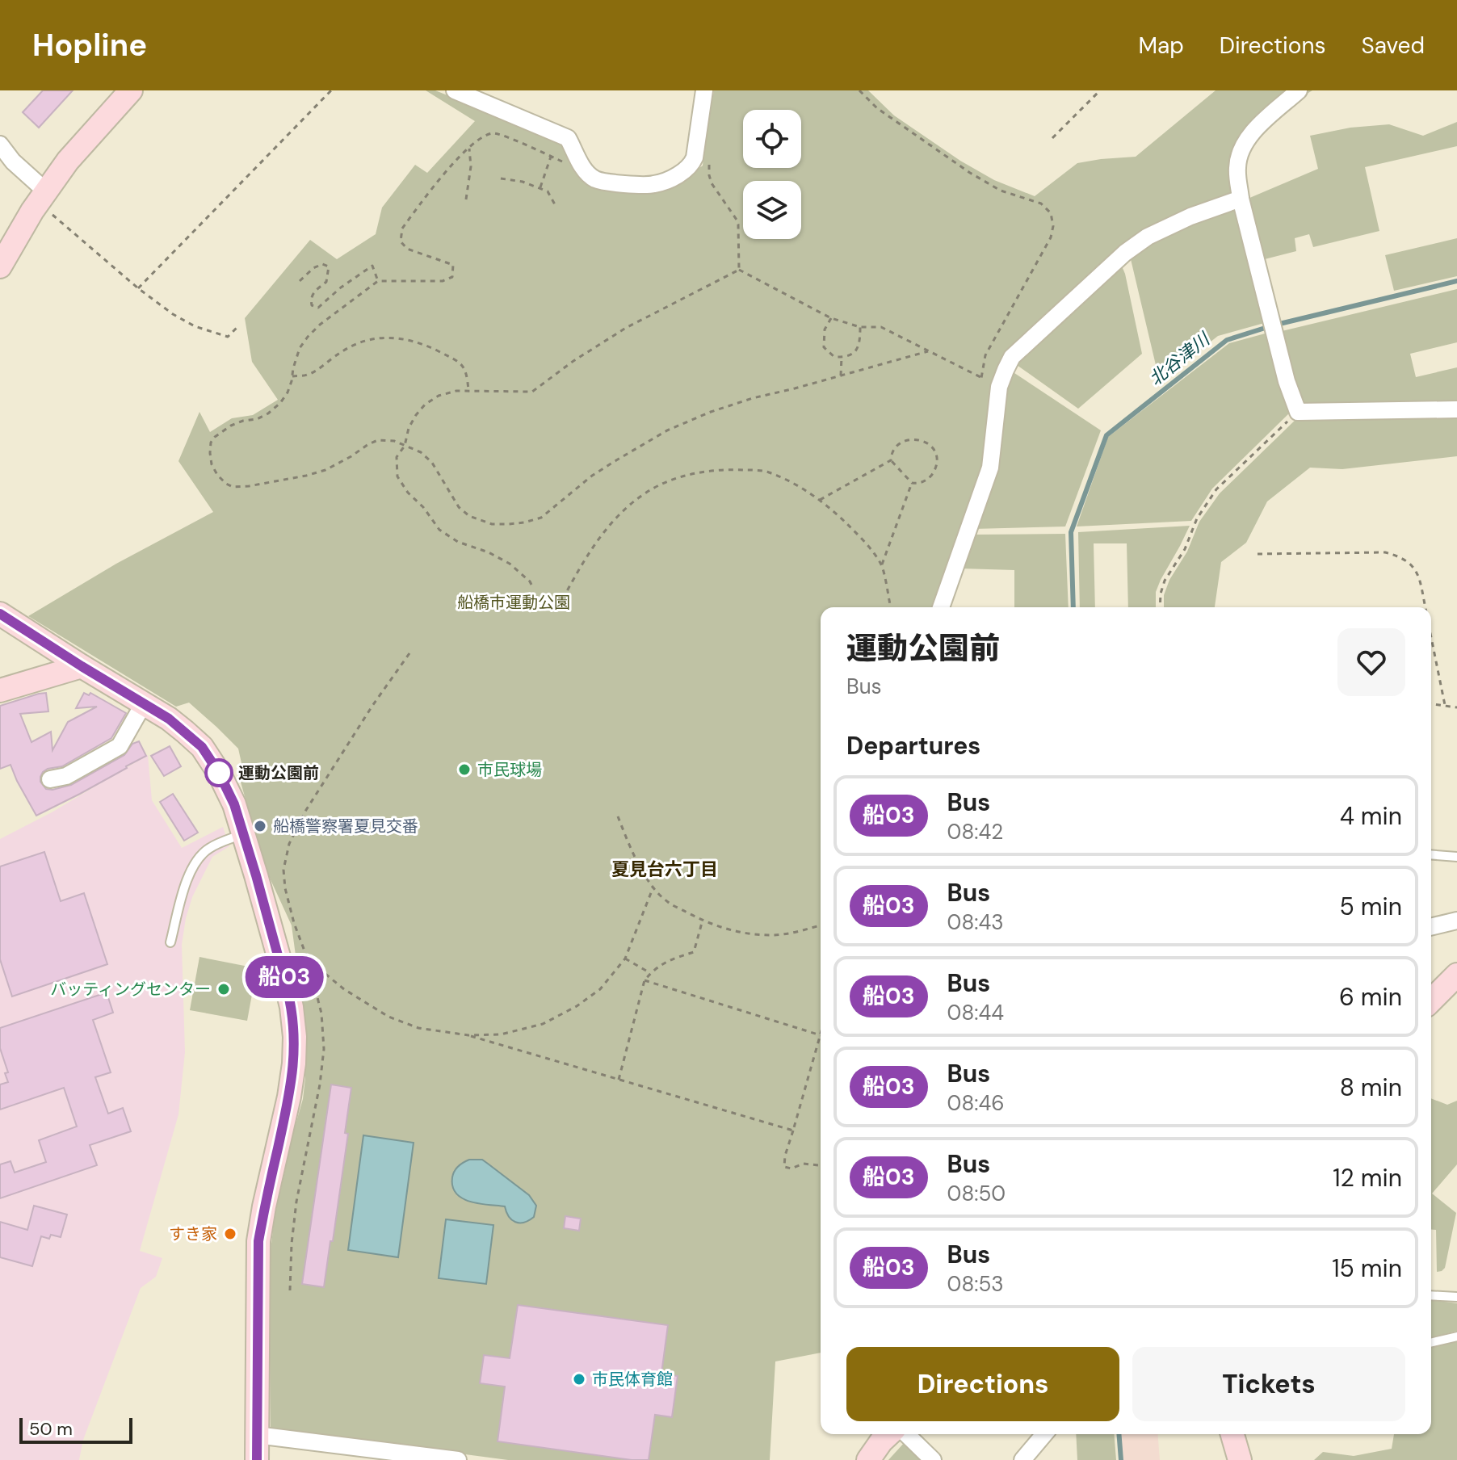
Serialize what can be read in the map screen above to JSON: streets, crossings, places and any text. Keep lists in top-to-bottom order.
{
  "districts": ["夏見台六丁目"],
  "water": ["北谷津川"],
  "parks": ["船橋市運動公園"],
  "places": [
    "市民球場",
    "運動公園前",
    "船橋警察署夏見交番",
    "バッティングセンター",
    "すき家",
    "市民体育館"
  ],
  "lines": ["bus line 船03"],
  "scale_bar": "50 m",
  "page": {
    "header": "Hopline",
    "nav": ["Map", "Directions", "Saved"],
    "on_map": "船03",
    "heading": [
      ["運動公園前", "Bus"],
      "Departures"
    ],
    "list": [
      {
        "mark": "船03",
        "name": "Bus",
        "note": "08:42",
        "value": "4 min"
      },
      {
        "mark": "船03",
        "name": "Bus",
        "note": "08:43",
        "value": "5 min"
      },
      {
        "mark": "船03",
        "name": "Bus",
        "note": "08:44",
        "value": "6 min"
      },
      {
        "mark": "船03",
        "name": "Bus",
        "note": "08:46",
        "value": "8 min"
      },
      {
        "mark": "船03",
        "name": "Bus",
        "note": "08:50",
        "value": "12 min"
      },
      {
        "mark": "船03",
        "name": "Bus",
        "note": "08:53",
        "value": "15 min"
      }
    ],
    "buttons": ["Directions", "Tickets"],
    "scale": "50 m"
  }
}
